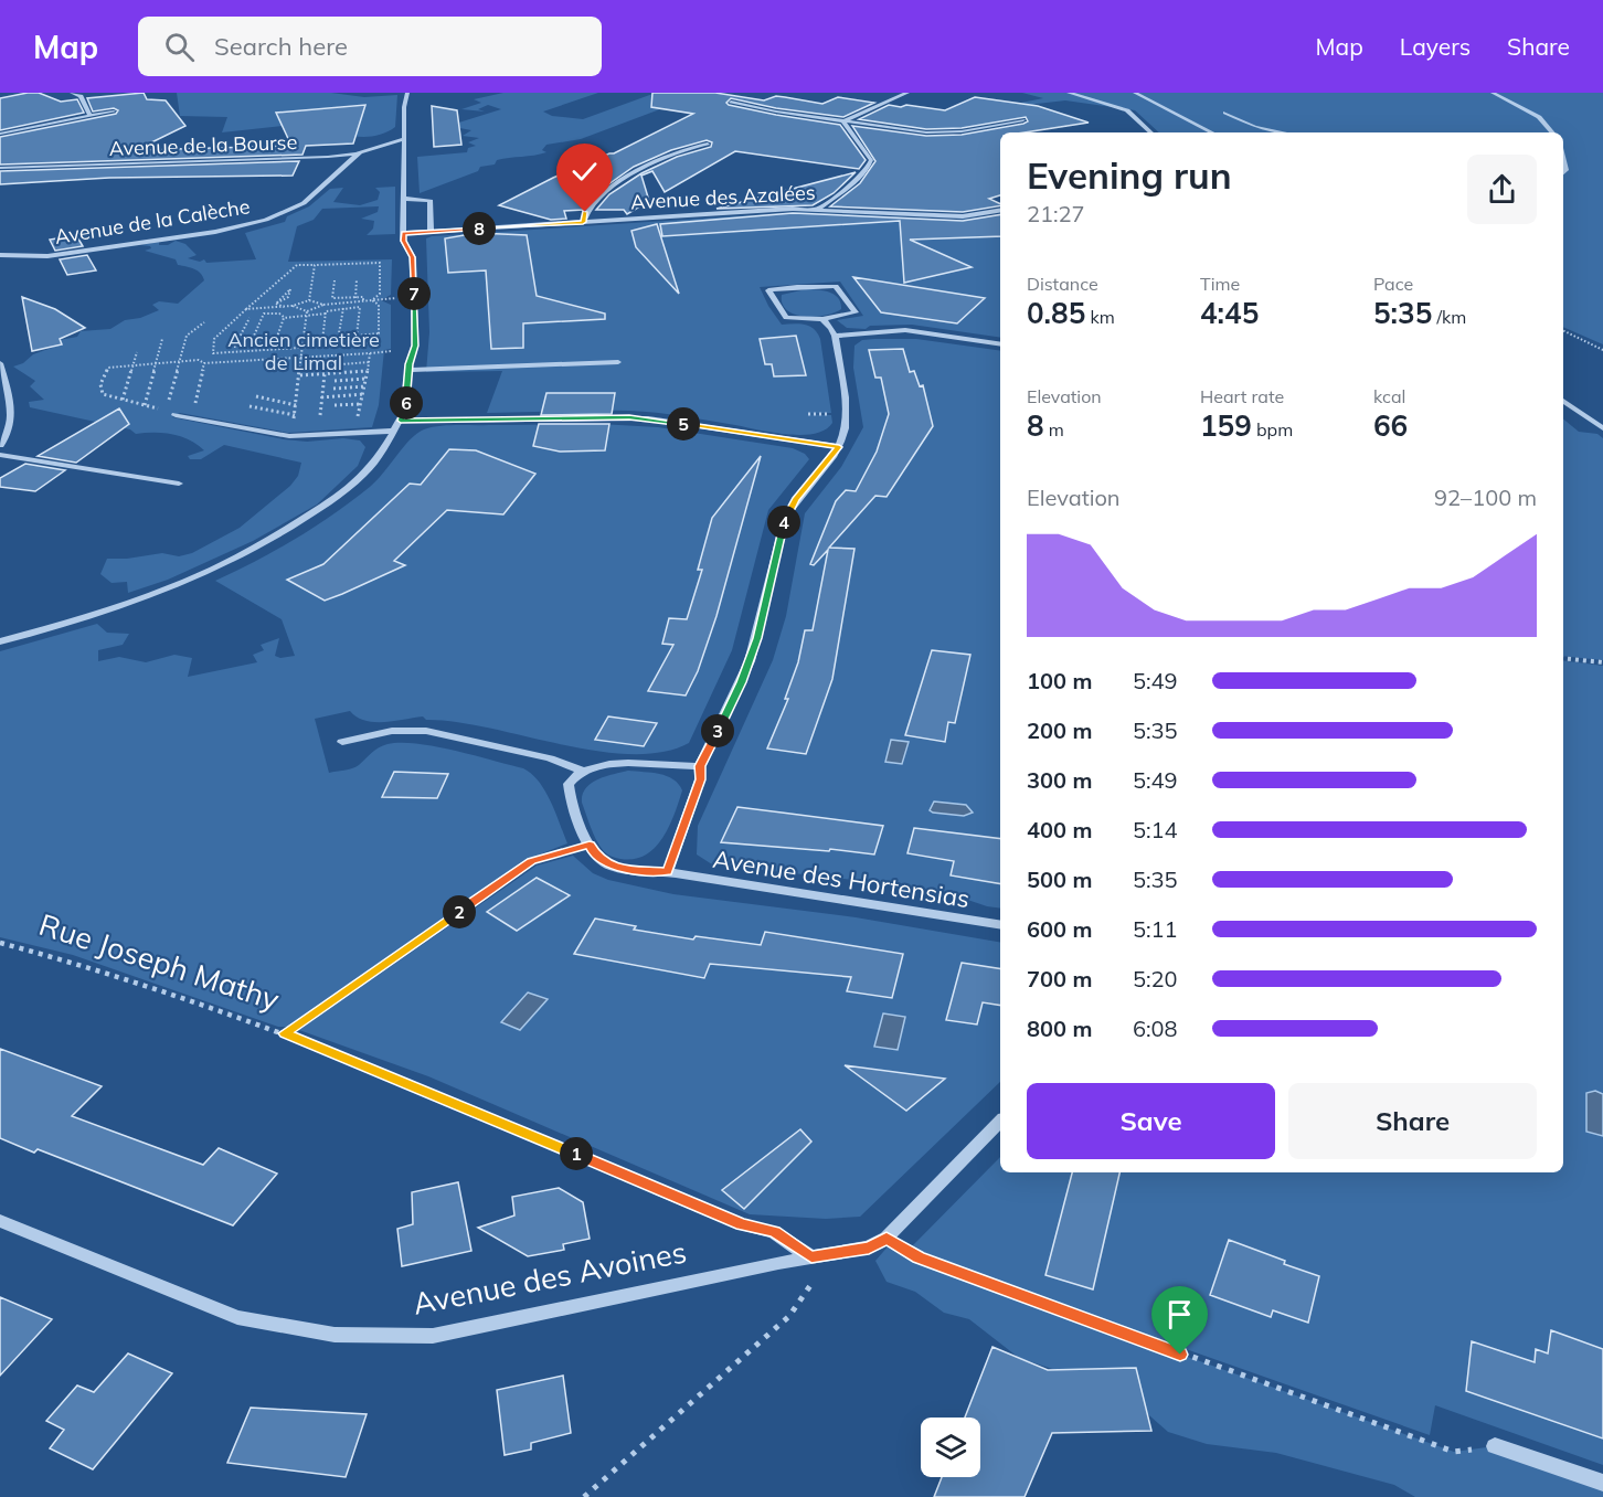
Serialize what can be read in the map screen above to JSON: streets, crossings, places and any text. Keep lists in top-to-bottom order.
{
  "streets": {
    "street": [
      "Avenue de la Bourse",
      "Avenue des Azalées",
      "Avenue de la Calèche",
      "Avenue des Hortensias",
      "Avenue des Avoines"
    ],
    "path": ["Rue Joseph Mathy"]
  },
  "crossings": [
    ["Avenue de la Bourse", "Avenue de la Calèche"]
  ],
  "parks": ["Ancien cimetière de Limal"],
  "page": {
    "header": "Map",
    "search": "Search here",
    "nav": ["Map", "Layers", "Share"],
    "heading": ["Evening run", "21:27"],
    "pins": [
      "8",
      "7",
      "6",
      "5",
      "4",
      "3",
      "2",
      "1"
    ],
    "stats": [
      ["Distance", "0.85 km"],
      ["Time", "4:45"],
      ["Pace", "5:35 /km"],
      ["Elevation", "8 m"],
      ["Heart rate", "159 bpm"],
      ["kcal", "66"]
    ],
    "chart": ["Elevation", "92–100 m"],
    "list": [
      {
        "name": "100 m",
        "note": "5:49"
      },
      {
        "name": "200 m",
        "note": "5:35"
      },
      {
        "name": "300 m",
        "note": "5:49"
      },
      {
        "name": "400 m",
        "note": "5:14"
      },
      {
        "name": "500 m",
        "note": "5:35"
      },
      {
        "name": "600 m",
        "note": "5:11"
      },
      {
        "name": "700 m",
        "note": "5:20"
      },
      {
        "name": "800 m",
        "note": "6:08"
      }
    ],
    "buttons": ["Save", "Share"]
  }
}
